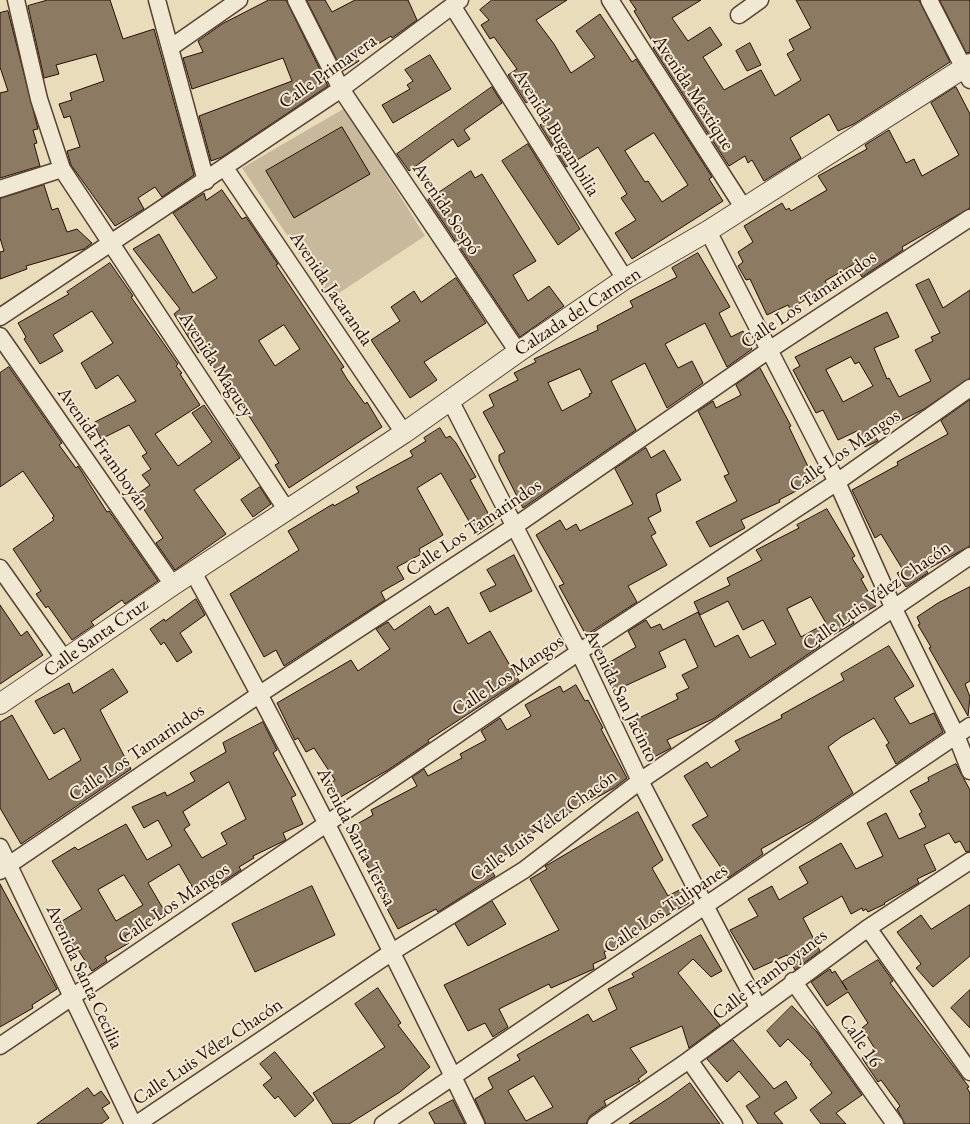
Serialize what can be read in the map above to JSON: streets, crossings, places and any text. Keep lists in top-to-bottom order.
{
  "streets": {
    "street": [
      "Calle Primavera",
      "Avenida Mextique",
      "Avenida Bugambilia",
      "Avenida Sospó",
      "Avenida Jacaranda",
      "Calle Los Tamarindos",
      "Calzada del Carmen",
      "Avenida Maguey",
      "Avenida Framboyán",
      "Calle Los Mangos",
      "Calle Luis Vélez Chacón",
      "Calle Santa Cruz",
      "Avenida San Jacinto",
      "Avenida Santa Teresa",
      "Calle Los Tulipanes",
      "Calle Framboyanes",
      "Avenida Santa Cecilia",
      "Calle 16"
    ]
  },
  "crossings": [
    ["Calle Primavera", "Avenida Bugambilia"],
    ["Calle Primavera", "Avenida Sospó"],
    ["Calle Primavera", "Avenida Jacaranda"],
    ["Calle Primavera", "Avenida Maguey"],
    ["Avenida Mextique", "Calzada del Carmen"],
    ["Avenida Bugambilia", "Calzada del Carmen"],
    ["Avenida Sospó", "Calzada del Carmen"],
    ["Avenida Jacaranda", "Calzada del Carmen"],
    ["Calle Los Tamarindos", "Avenida San Jacinto"],
    ["Calle Los Tamarindos", "Avenida Santa Teresa"],
    ["Calle Los Tamarindos", "Avenida Santa Cecilia"],
    ["Calzada del Carmen", "Avenida Maguey"],
    ["Calzada del Carmen", "Calle Santa Cruz"],
    ["Calzada del Carmen", "Avenida San Jacinto"],
    ["Calzada del Carmen", "Avenida Santa Teresa"],
    ["Avenida Framboyán", "Calle Santa Cruz"],
    ["Calle Los Mangos", "Avenida San Jacinto"],
    ["Calle Los Mangos", "Avenida Santa Teresa"],
    ["Calle Los Mangos", "Avenida Santa Cecilia"],
    ["Calle Luis Vélez Chacón", "Avenida San Jacinto"],
    ["Calle Luis Vélez Chacón", "Avenida Santa Teresa"],
    ["Calle Santa Cruz", "Avenida Santa Teresa"],
    ["Avenida San Jacinto", "Calle Los Tulipanes"],
    ["Avenida San Jacinto", "Calle Framboyanes"],
    ["Avenida Santa Teresa", "Calle Los Tulipanes"],
    ["Calle Framboyanes", "Calle 16"]
  ]
}
